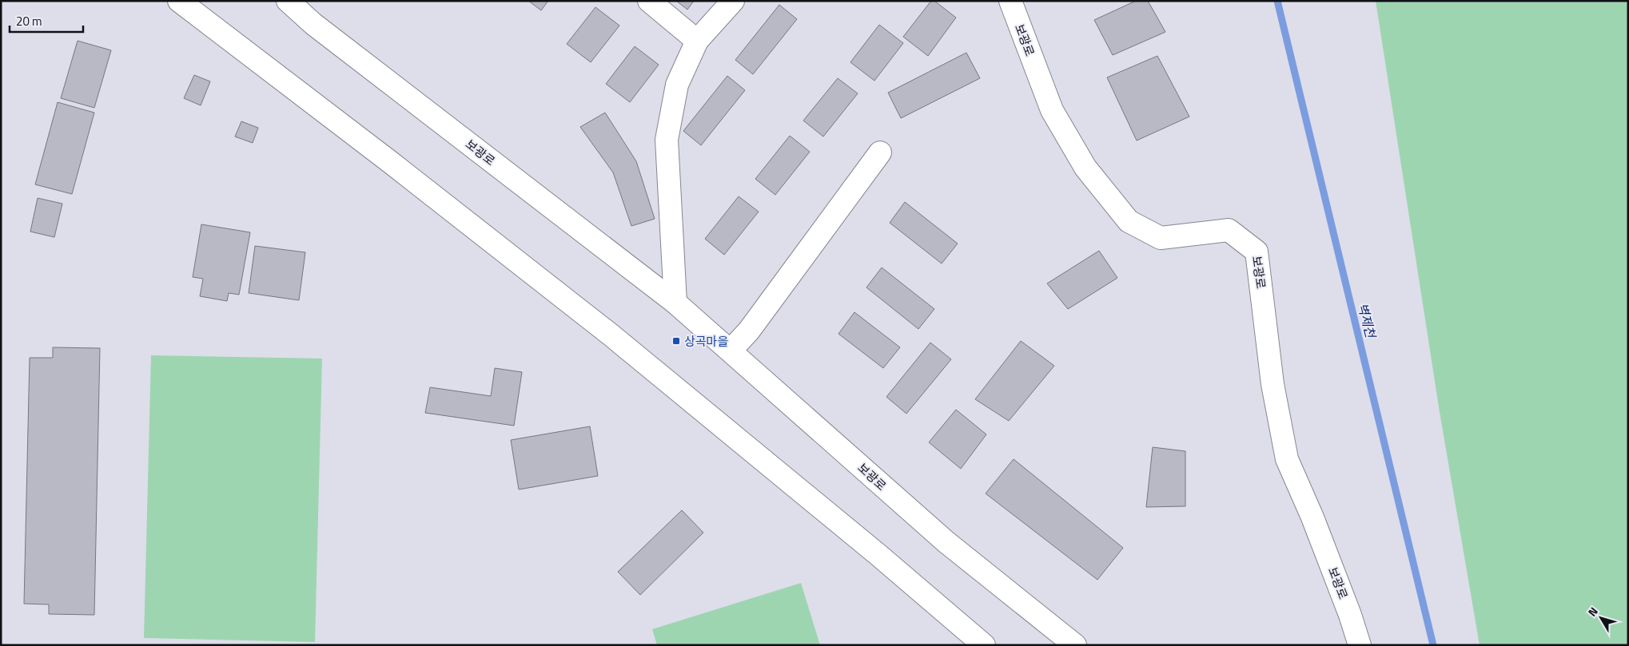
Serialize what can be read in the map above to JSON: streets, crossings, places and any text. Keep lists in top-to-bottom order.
{
  "streets": {
    "main road": ["보광로"]
  },
  "water": ["벽제천"],
  "places": {
    "transit": ["상곡마을"]
  },
  "scale_bar": "20 m",
  "north": "top left"
}
